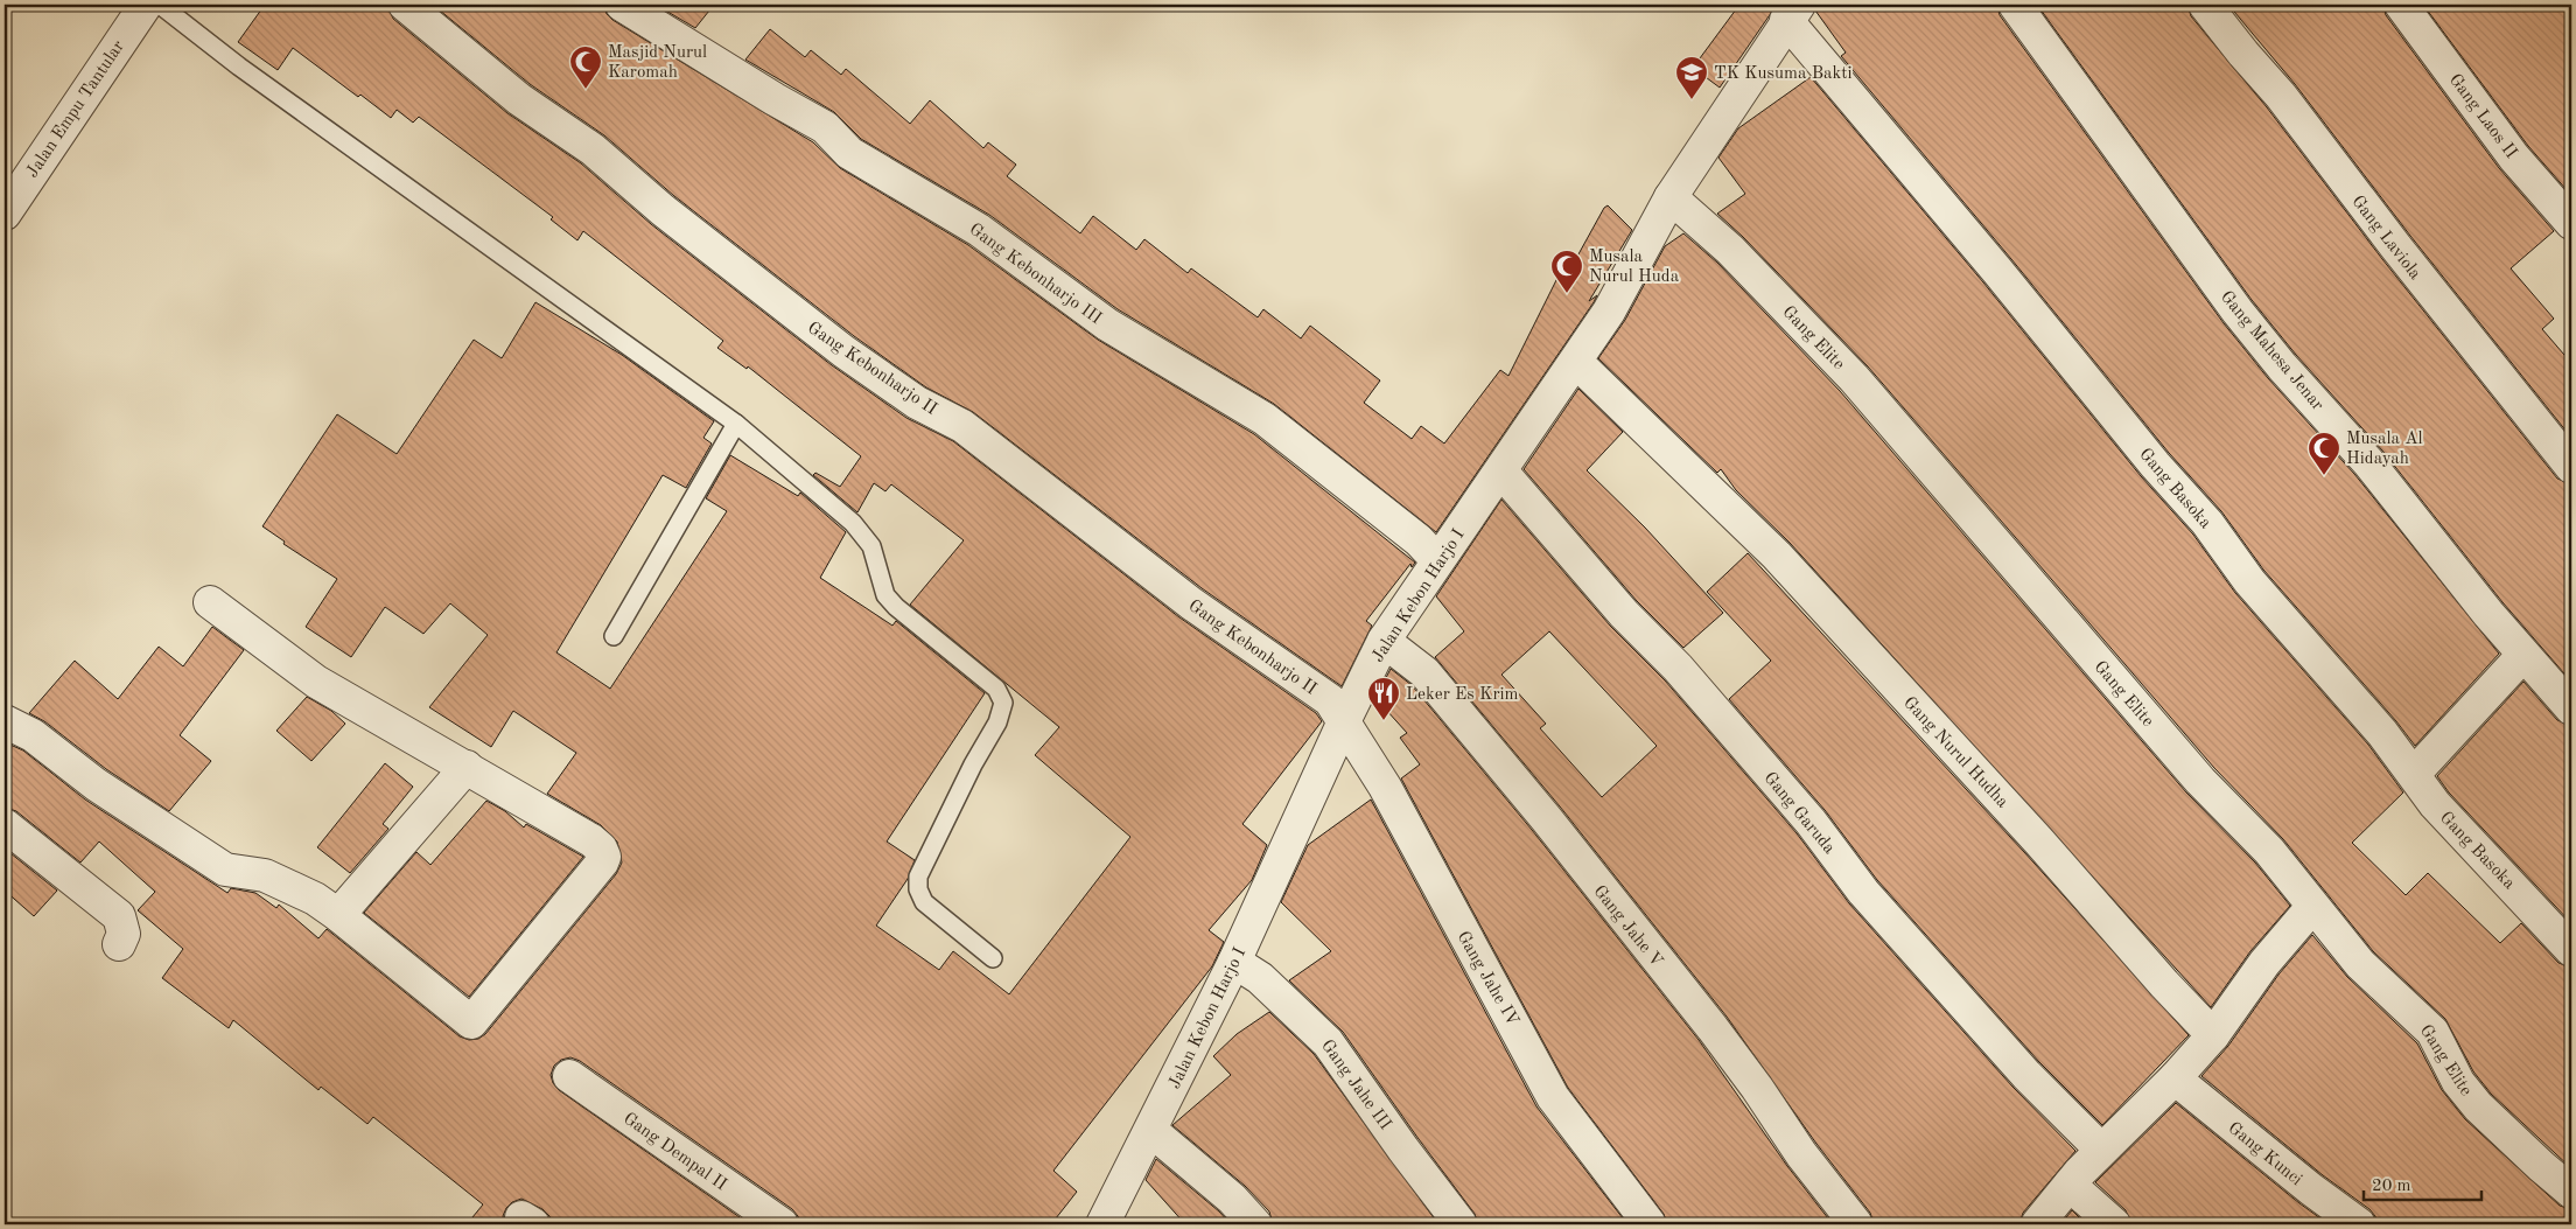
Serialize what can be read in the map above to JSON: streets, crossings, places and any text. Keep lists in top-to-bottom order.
{
  "streets": {
    "street": [
      "Jalan Empu Tantular",
      "Gang Laos II",
      "Gang Laviola",
      "Gang Kebonharjo III",
      "Gang Elite",
      "Gang Mahesa Jenar",
      "Gang Kebonharjo II",
      "Gang Basoka",
      "Jalan Kebon Harjo I",
      "Gang Nurul Hudha",
      "Gang Garuda",
      "Gang Jahe V",
      "Gang Jahe IV",
      "Gang Jahe III",
      "Gang Dempal II",
      "Gang Kunci"
    ]
  },
  "crossings": [
    ["Gang Kebonharjo III", "Jalan Kebon Harjo I"],
    ["Gang Elite", "Jalan Kebon Harjo I"],
    ["Gang Kebonharjo II", "Jalan Kebon Harjo I"],
    ["Gang Kebonharjo II", "Gang Jahe IV"],
    ["Gang Basoka", "Jalan Kebon Harjo I"],
    ["Jalan Kebon Harjo I", "Gang Nurul Hudha"],
    ["Jalan Kebon Harjo I", "Gang Garuda"],
    ["Jalan Kebon Harjo I", "Gang Jahe V"],
    ["Jalan Kebon Harjo I", "Gang Jahe IV"],
    ["Jalan Kebon Harjo I", "Gang Jahe III"]
  ],
  "places": {
    "mosque": ["Masjid Nurul Karomah", "Musala Nurul Huda", "Musala Al Hidayah"],
    "school or university": ["TK Kusuma Bakti"],
    "restaurant": ["Leker Es Krim"]
  },
  "scale_bar": "20 m"
}
